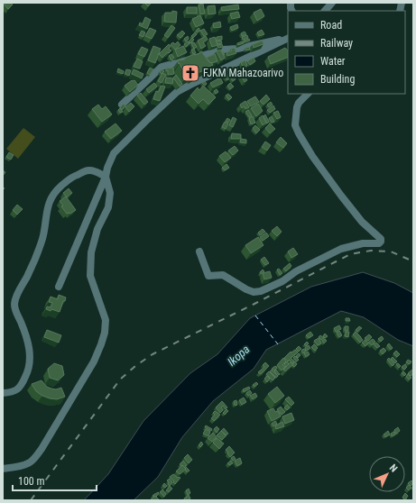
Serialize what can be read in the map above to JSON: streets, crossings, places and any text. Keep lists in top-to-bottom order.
{
  "water": ["Ikopa"],
  "places": {
    "church": ["FJKM Mahazoarivo"]
  },
  "legend": [
    "Road",
    "Railway",
    "Water",
    "Building"
  ],
  "scale_bar": "100 m",
  "north": "top right"
}
